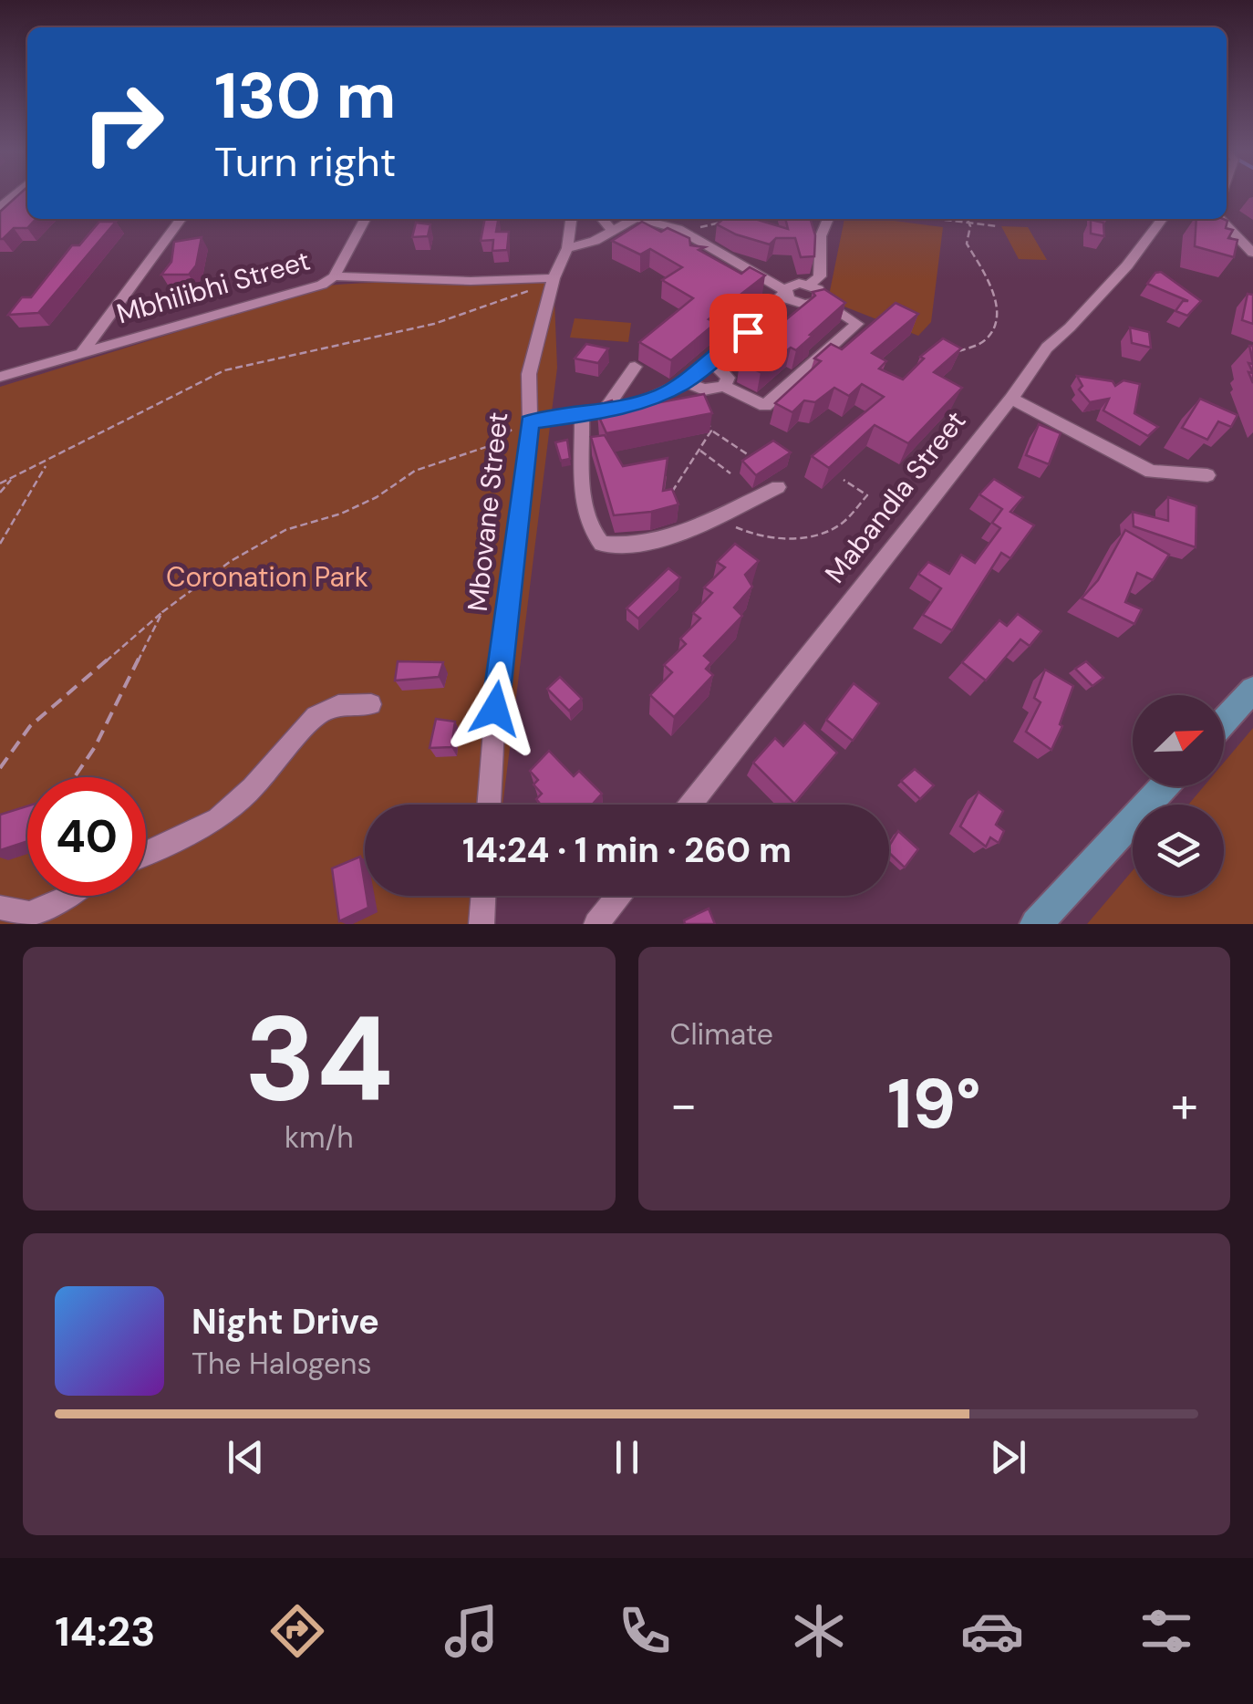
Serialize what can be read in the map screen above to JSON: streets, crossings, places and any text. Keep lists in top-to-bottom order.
{
  "streets": {
    "street": ["Mbhilibhi Street", "Mabandla Street", "Mbovane Street"]
  },
  "crossings": [
    ["Mbhilibhi Street", "Mbovane Street"]
  ],
  "parks": ["Coronation Park"],
  "north": "top right",
  "page": {
    "turn": ["130 m", "Turn right"],
    "limit": "40",
    "trip": "14:24 · 1 min · 260 m",
    "tile": [
      ["34", "km/h"],
      "Climate"
    ],
    "heat": ["−", "19°", "+"],
    "song": ["Night Drive", "The Halogens"],
    "tabs": "14:23"
  }
}
